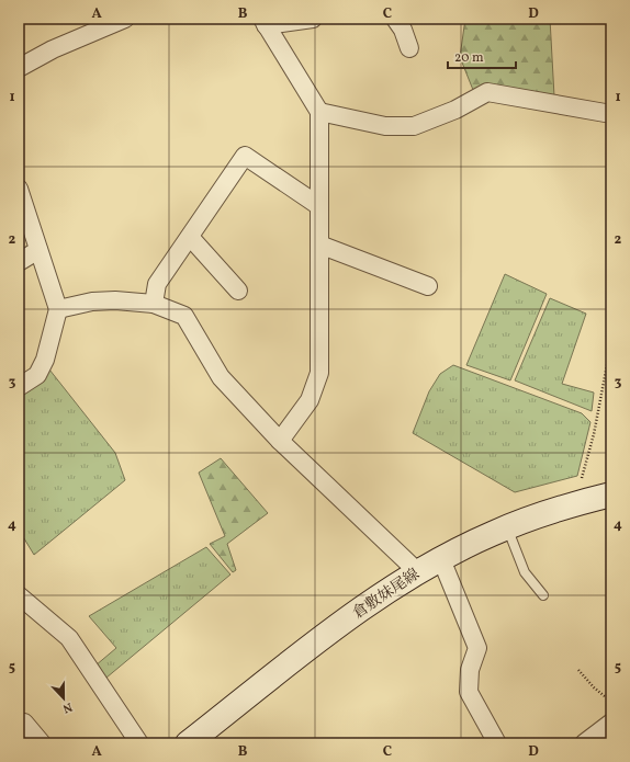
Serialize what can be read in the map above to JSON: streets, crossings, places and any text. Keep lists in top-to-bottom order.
{
  "streets": {
    "main road": ["倉敷妹尾線"]
  },
  "scale_bar": "20 m",
  "north": "bottom",
  "grid": {
    "columns": [
      "A",
      "B",
      "C",
      "D"
    ],
    "rows": [
      "1",
      "2",
      "3",
      "4",
      "5"
    ]
  }
}
